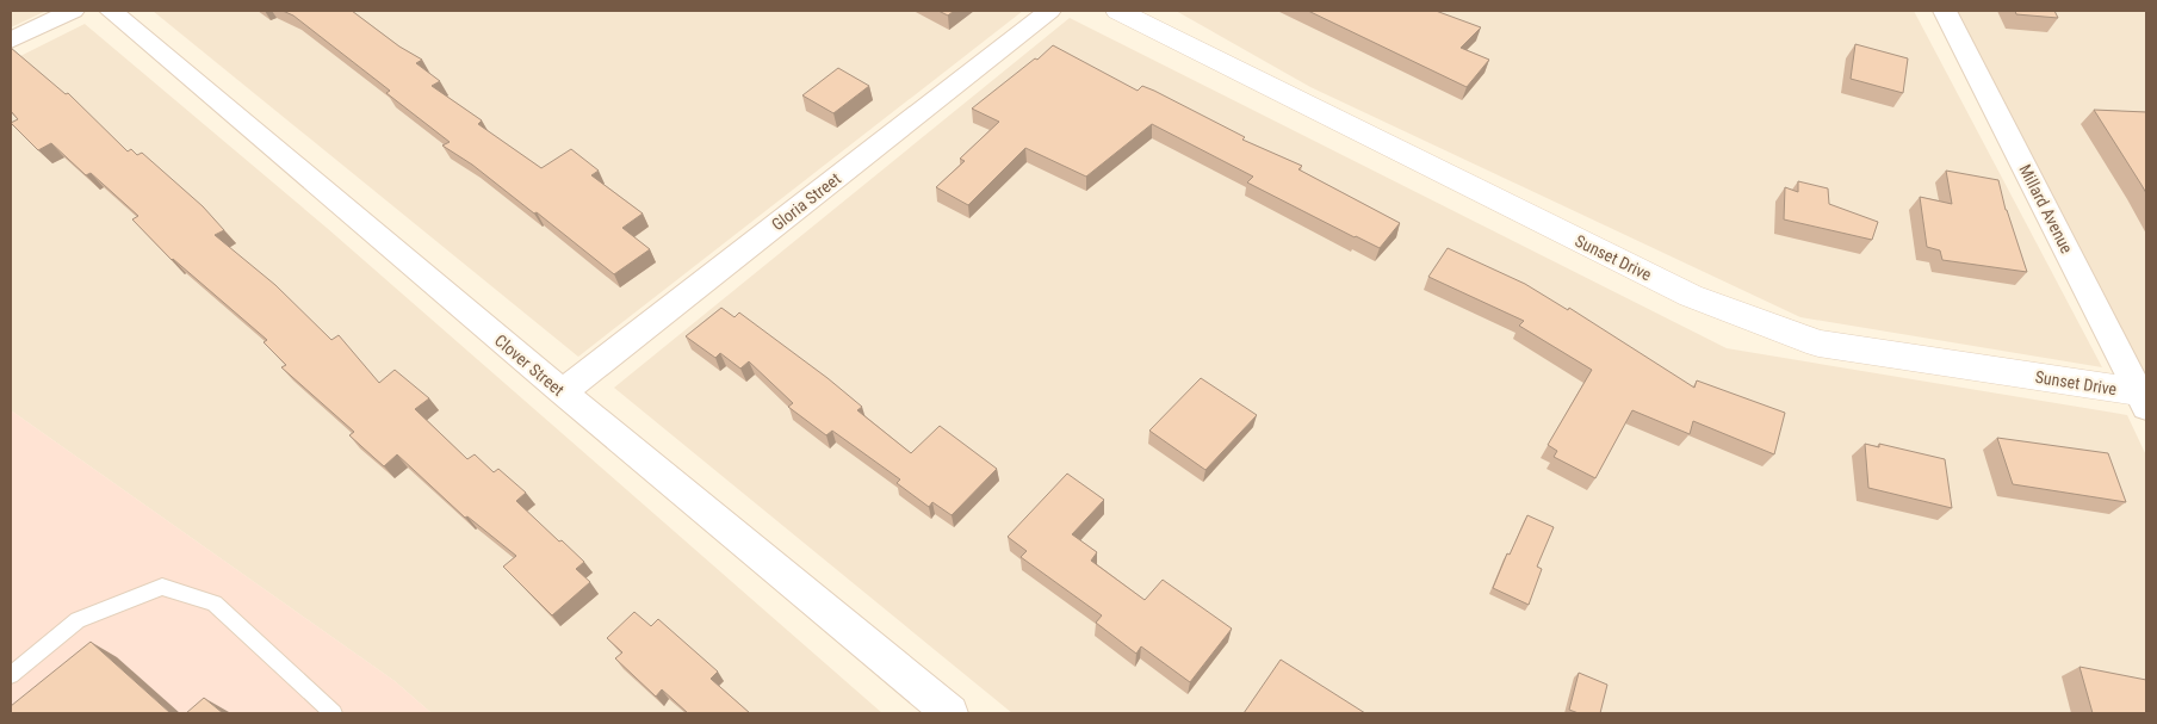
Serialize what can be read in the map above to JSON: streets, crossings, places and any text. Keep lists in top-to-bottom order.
{
  "streets": {
    "street": [
      "Gloria Street",
      "Millard Avenue",
      "Sunset Drive",
      "Clover Street"
    ]
  },
  "crossings": [
    ["Gloria Street", "Clover Street"],
    ["Millard Avenue", "Sunset Drive"]
  ]
}
